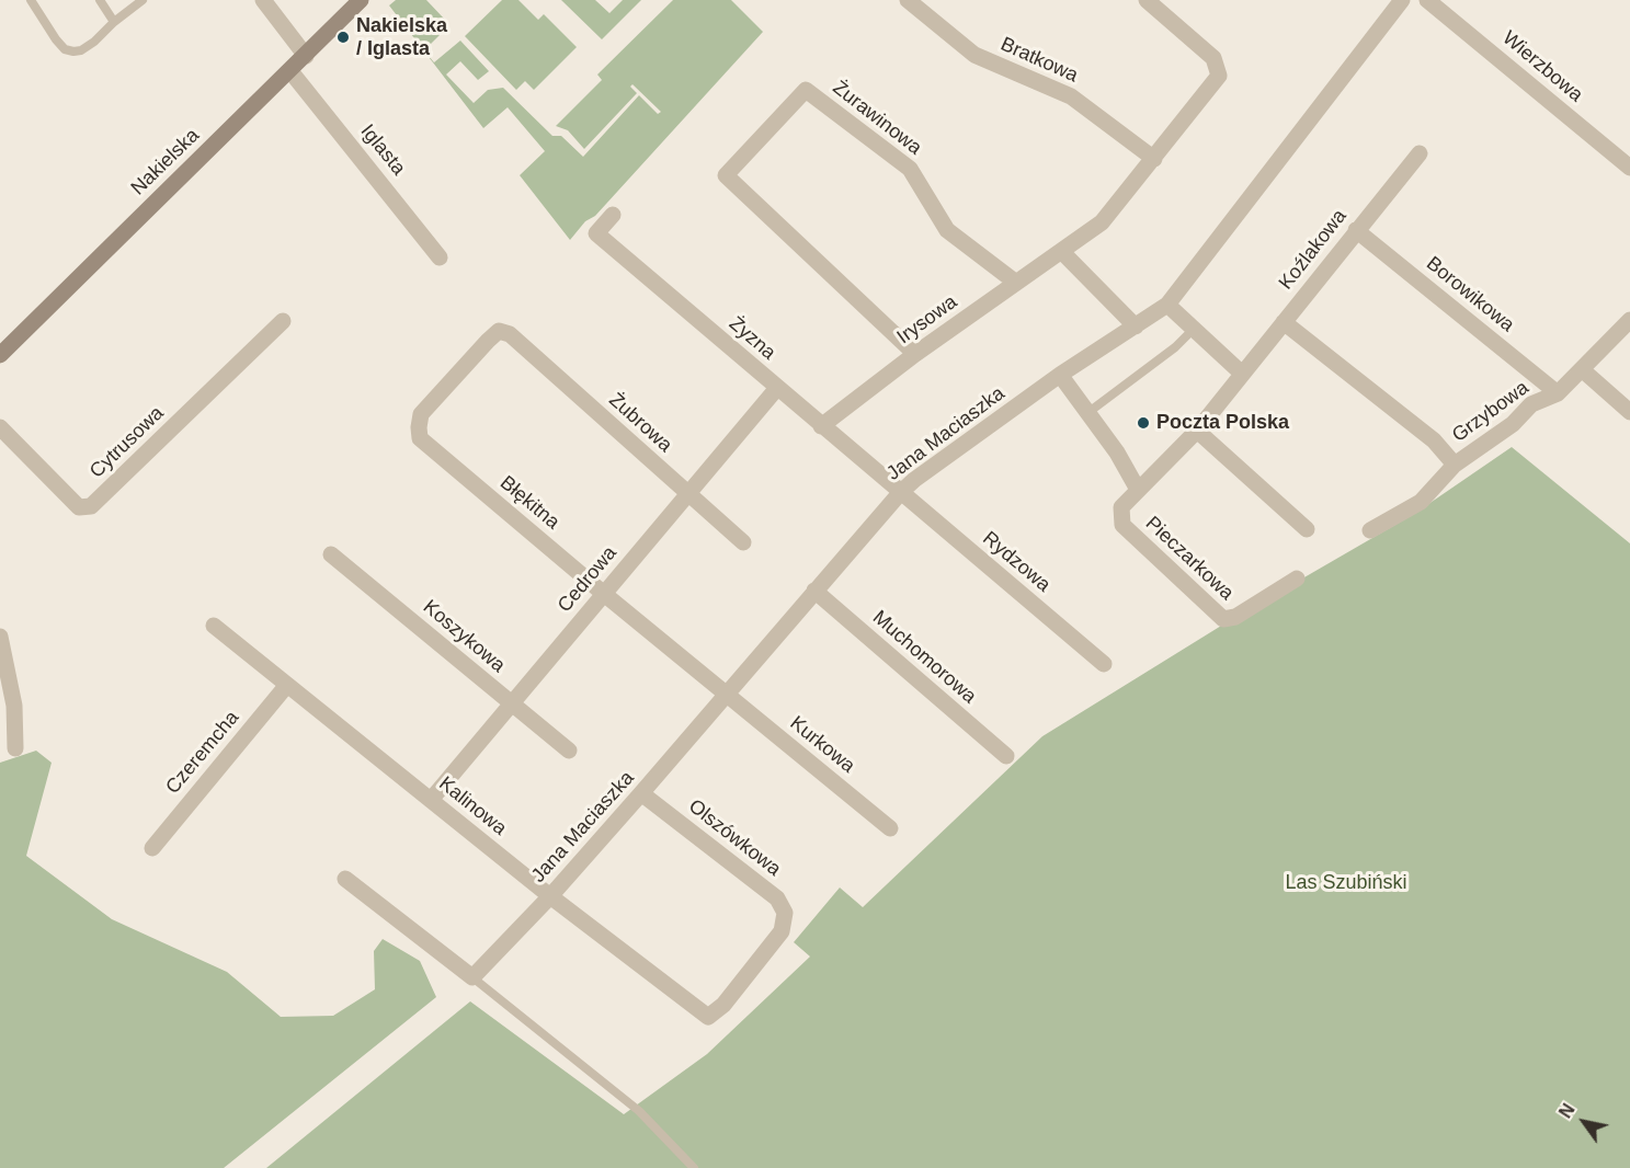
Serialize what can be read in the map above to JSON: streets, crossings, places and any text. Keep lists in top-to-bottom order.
{
  "streets": {
    "main road": ["Nakielska"],
    "street": [
      "Bratkowa",
      "Wierzbowa",
      "Żurawinowa",
      "Iglasta",
      "Koźlakowa",
      "Borowikowa",
      "Irysowa",
      "Żyzna",
      "Grzybowa",
      "Żubrowa",
      "Jana Maciaszka",
      "Cytrusowa",
      "Błękitna",
      "Pieczarkowa",
      "Rydzowa",
      "Cedrowa",
      "Koszykowa",
      "Muchomorowa",
      "Kurkowa",
      "Czeremcha",
      "Kalinowa",
      "Olszówkowa"
    ]
  },
  "crossings": [
    ["Bratkowa", "Irysowa"],
    ["Żurawinowa", "Irysowa"],
    ["Iglasta", "Nakielska"],
    ["Koźlakowa", "Borowikowa"],
    ["Koźlakowa", "Pieczarkowa"],
    ["Borowikowa", "Grzybowa"],
    ["Irysowa", "Żyzna"],
    ["Żyzna", "Jana Maciaszka"],
    ["Żyzna", "Rydzowa"],
    ["Żyzna", "Cedrowa"],
    ["Żubrowa", "Błękitna"],
    ["Żubrowa", "Cedrowa"],
    ["Jana Maciaszka", "Błękitna"],
    ["Jana Maciaszka", "Rydzowa"],
    ["Jana Maciaszka", "Muchomorowa"],
    ["Jana Maciaszka", "Kurkowa"],
    ["Jana Maciaszka", "Kalinowa"],
    ["Jana Maciaszka", "Olszówkowa"],
    ["Błękitna", "Cedrowa"],
    ["Błękitna", "Kurkowa"],
    ["Cedrowa", "Koszykowa"],
    ["Cedrowa", "Kalinowa"],
    ["Czeremcha", "Kalinowa"],
    ["Kalinowa", "Olszówkowa"]
  ],
  "parks": ["Las Szubiński"],
  "places": ["Nakielska / Iglasta", "Poczta Polska"],
  "north": "top left"
}
